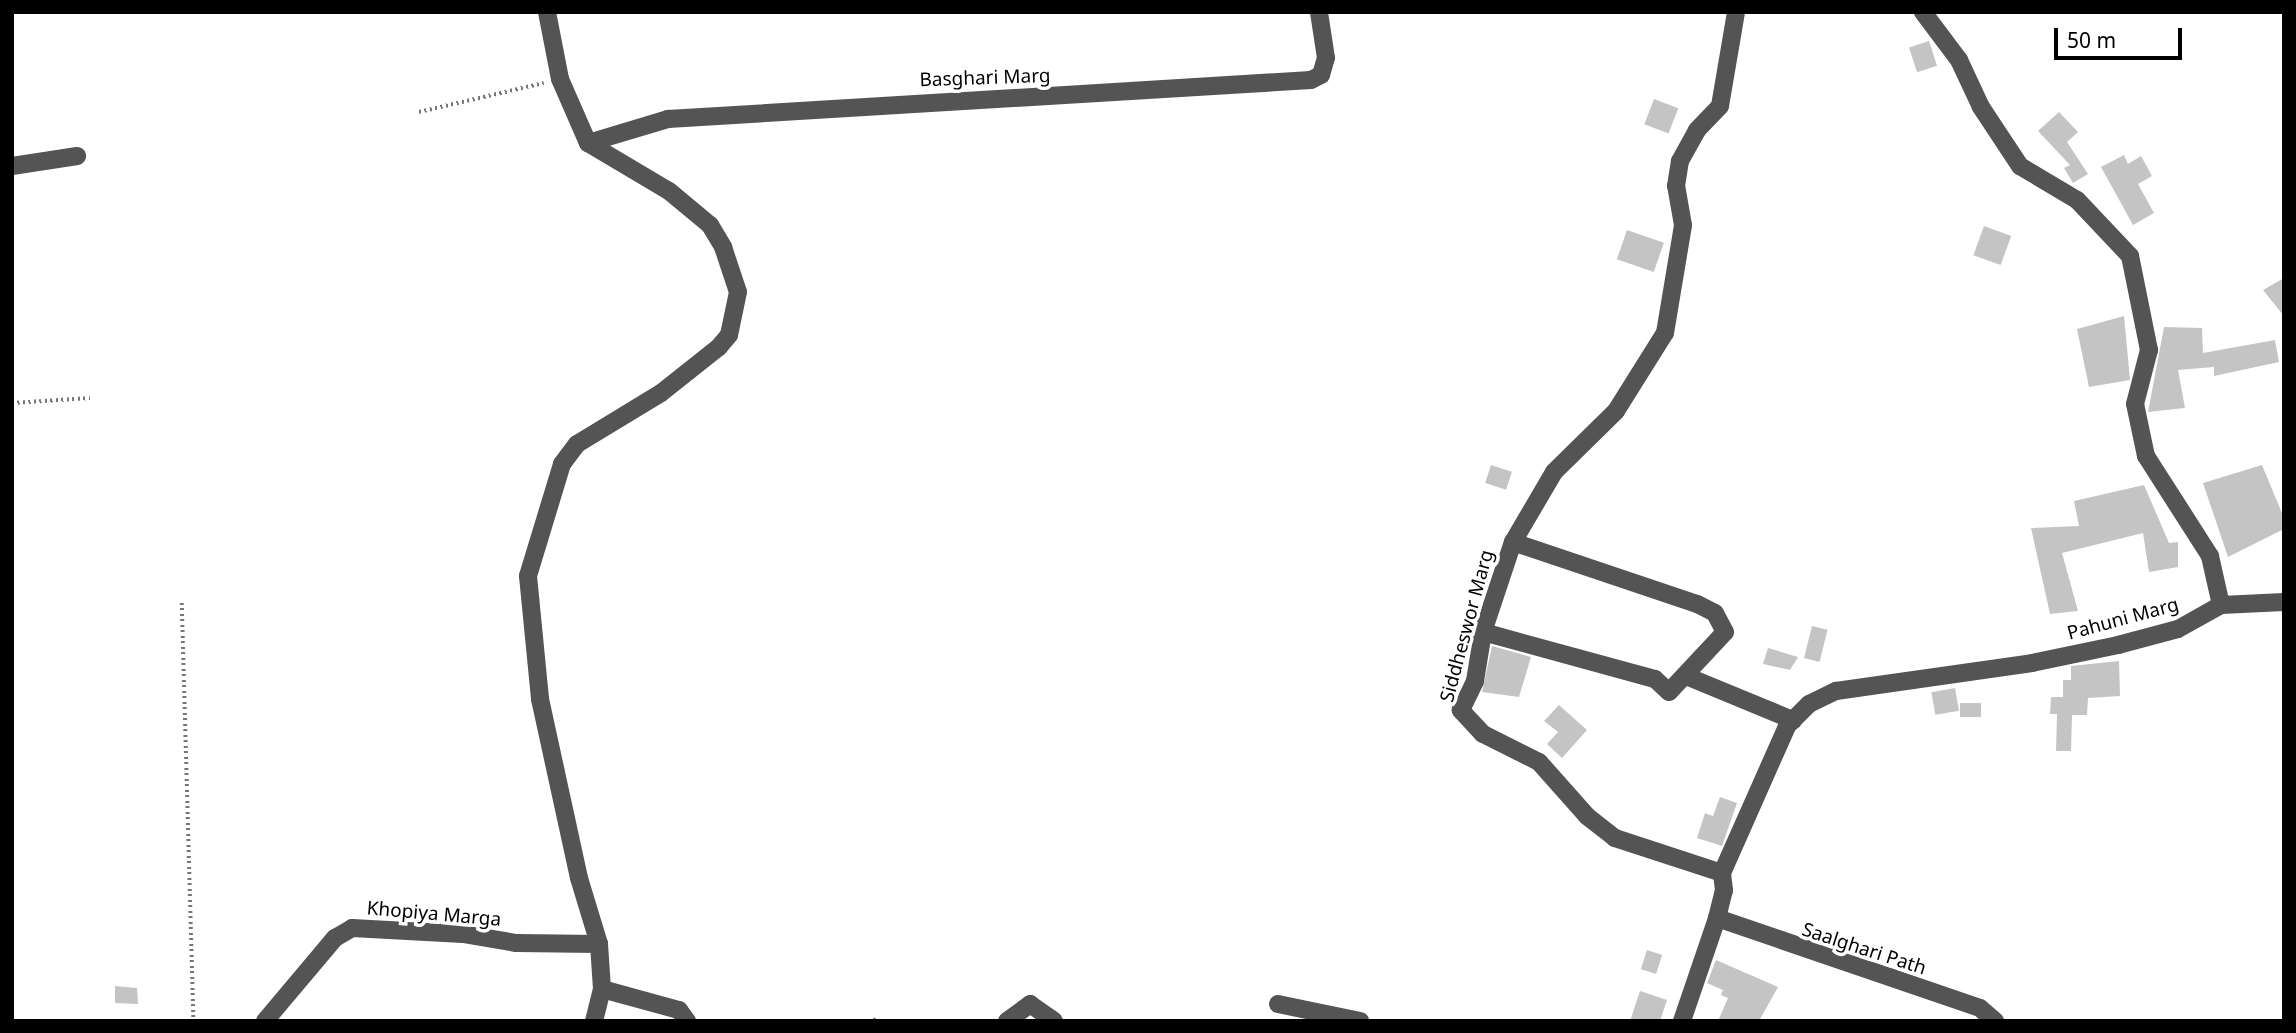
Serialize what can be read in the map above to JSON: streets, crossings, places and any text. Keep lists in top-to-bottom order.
{
  "streets": {
    "street": [
      "Basghari Marg",
      "Pahuni Marg",
      "Siddheswor Marg",
      "Khopiya Marga",
      "Saalghari Path"
    ]
  },
  "crossings": [
    ["Pahuni Marg", "Siddheswor Marg"],
    ["Pahuni Marg", "Saalghari Path"]
  ],
  "scale_bar": "50 m"
}
